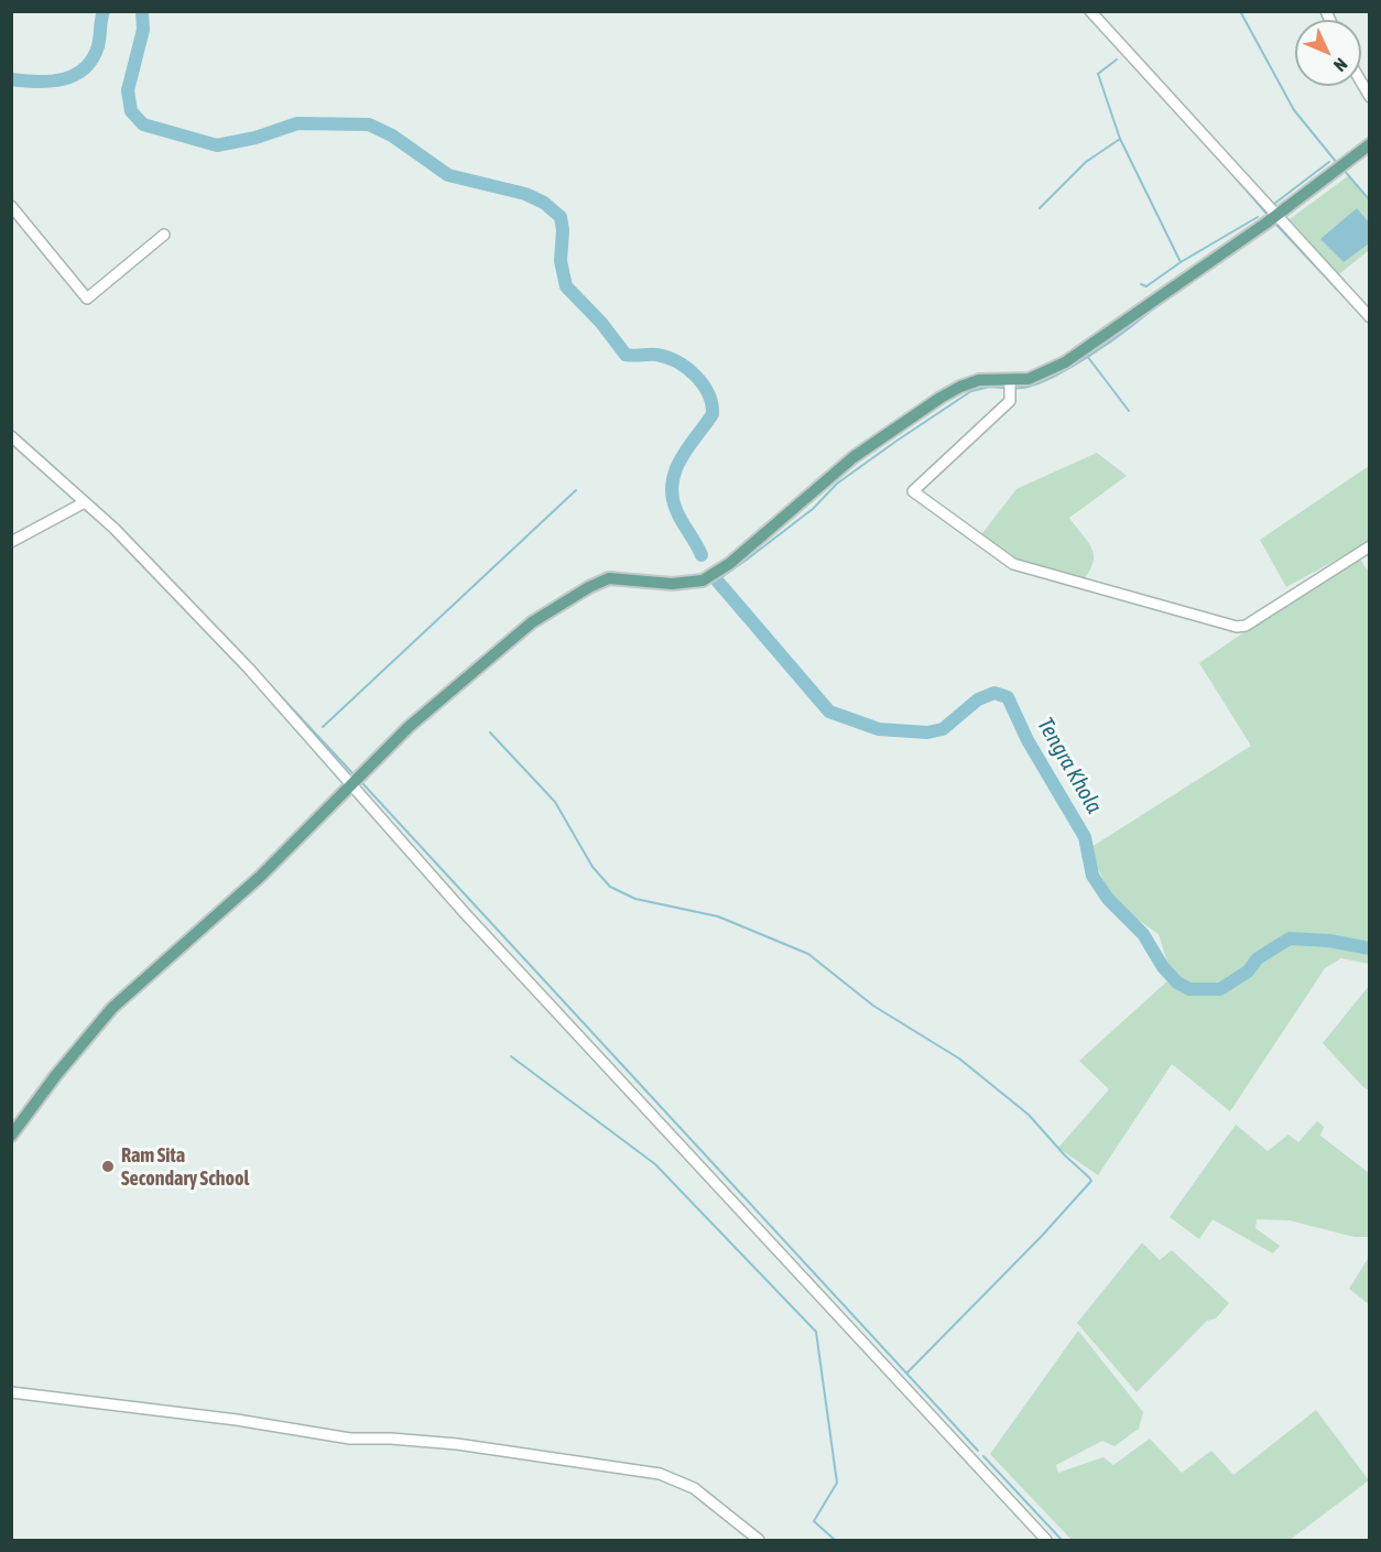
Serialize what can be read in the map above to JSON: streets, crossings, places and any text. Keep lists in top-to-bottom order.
{
  "water": ["Tengra Khola"],
  "places": ["Ram Sita Secondary School"],
  "north": "bottom right"
}
